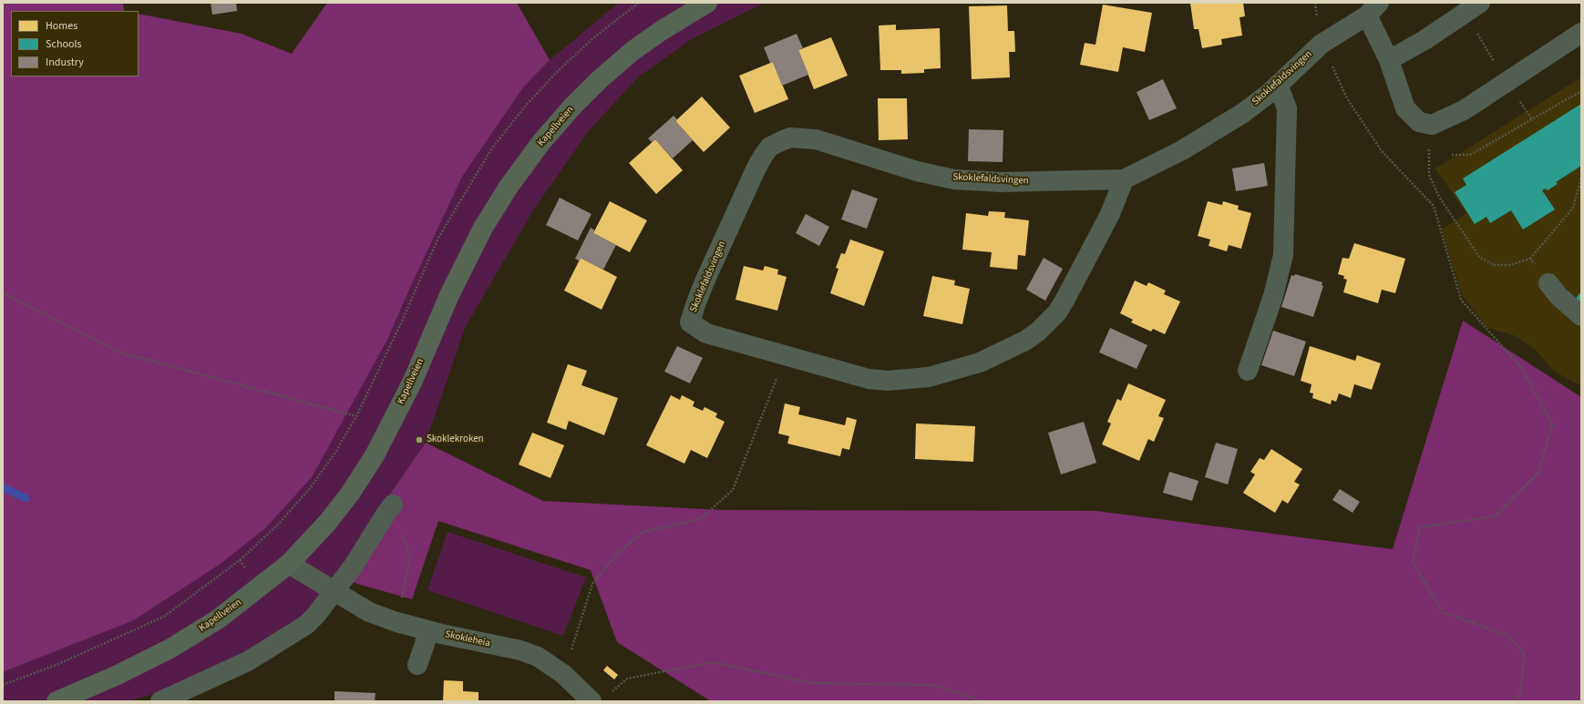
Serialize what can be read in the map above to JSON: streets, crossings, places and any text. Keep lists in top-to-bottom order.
{
  "streets": {
    "main road": ["Kapellveien"],
    "street": ["Skoklefaldsvingen", "Skokleheia"]
  },
  "crossings": [
    ["Kapellveien", "Skokleheia"]
  ],
  "places": ["Skoklekroken"],
  "legend": ["Homes", "Schools", "Industry"]
}
